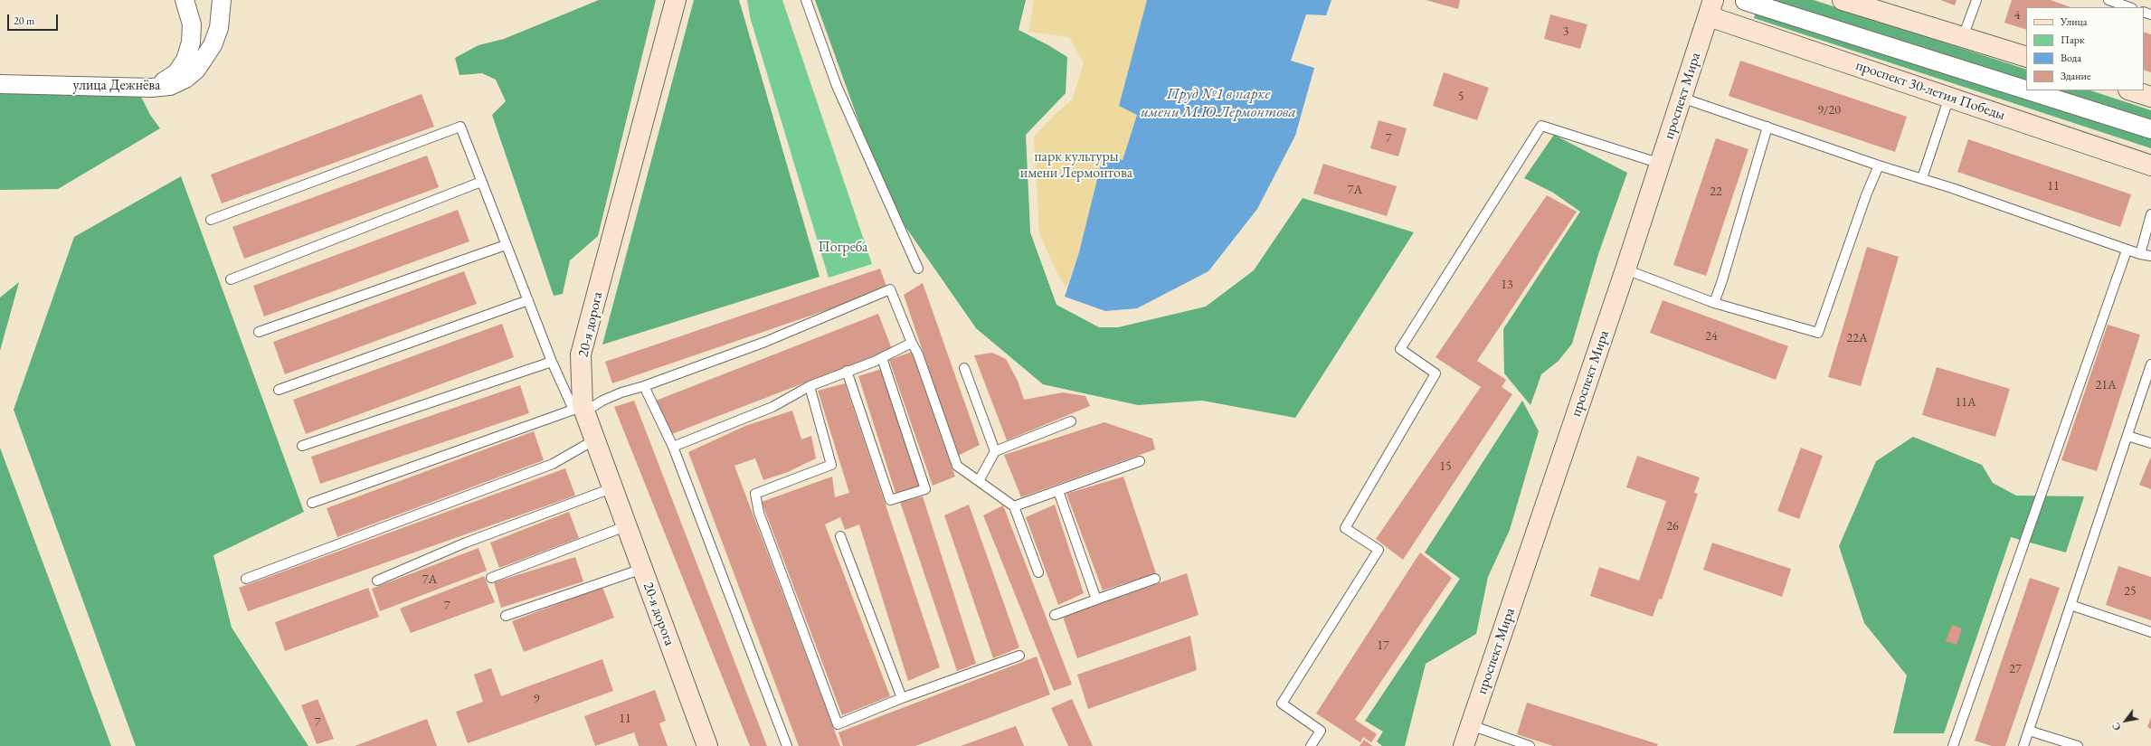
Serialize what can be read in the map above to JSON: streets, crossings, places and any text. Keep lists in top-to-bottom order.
{
  "streets": {
    "main road": ["проспект 30-летия Победы", "проспект Мира", "20-я дорога"],
    "street": ["улица Дежнёва"]
  },
  "crossings": [
    ["проспект 30-летия Победы", "проспект Мира"]
  ],
  "water": ["Пруд №1 в парке имени М.Ю.Лермонтова"],
  "parks": ["парк культуры имени Лермонтова", "Погреба"],
  "house_numbers": [
    "4",
    "3",
    "5",
    "9/20",
    "7",
    "11",
    "7А",
    "22",
    "13",
    "24",
    "22А",
    "21А",
    "11А",
    "15",
    "26",
    "7А",
    "25",
    "7",
    "17",
    "27",
    "9",
    "11",
    "7"
  ],
  "legend": [
    "Улица",
    "Парк",
    "Вода",
    "Здание"
  ],
  "scale_bar": "20 m",
  "north": "bottom left"
}
